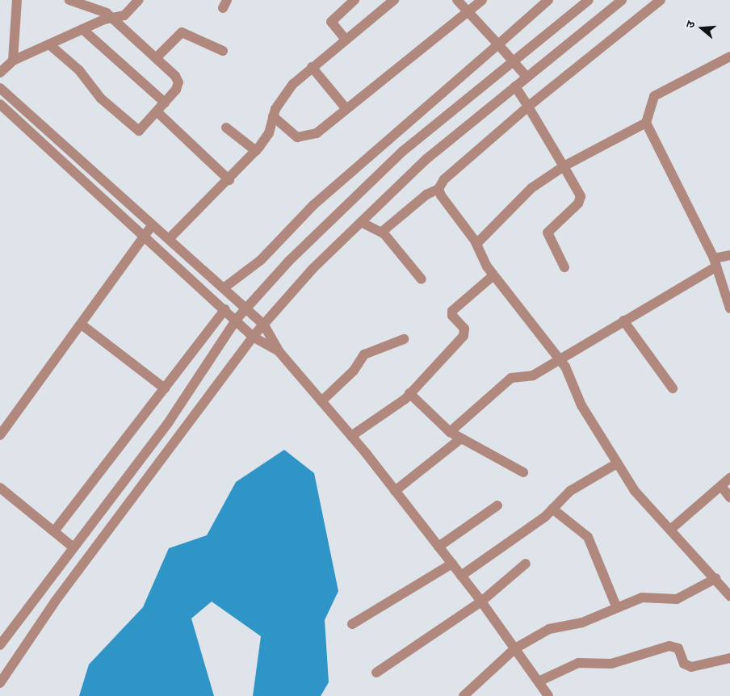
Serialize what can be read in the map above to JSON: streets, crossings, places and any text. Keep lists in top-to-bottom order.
{
  "north": "left"
}
